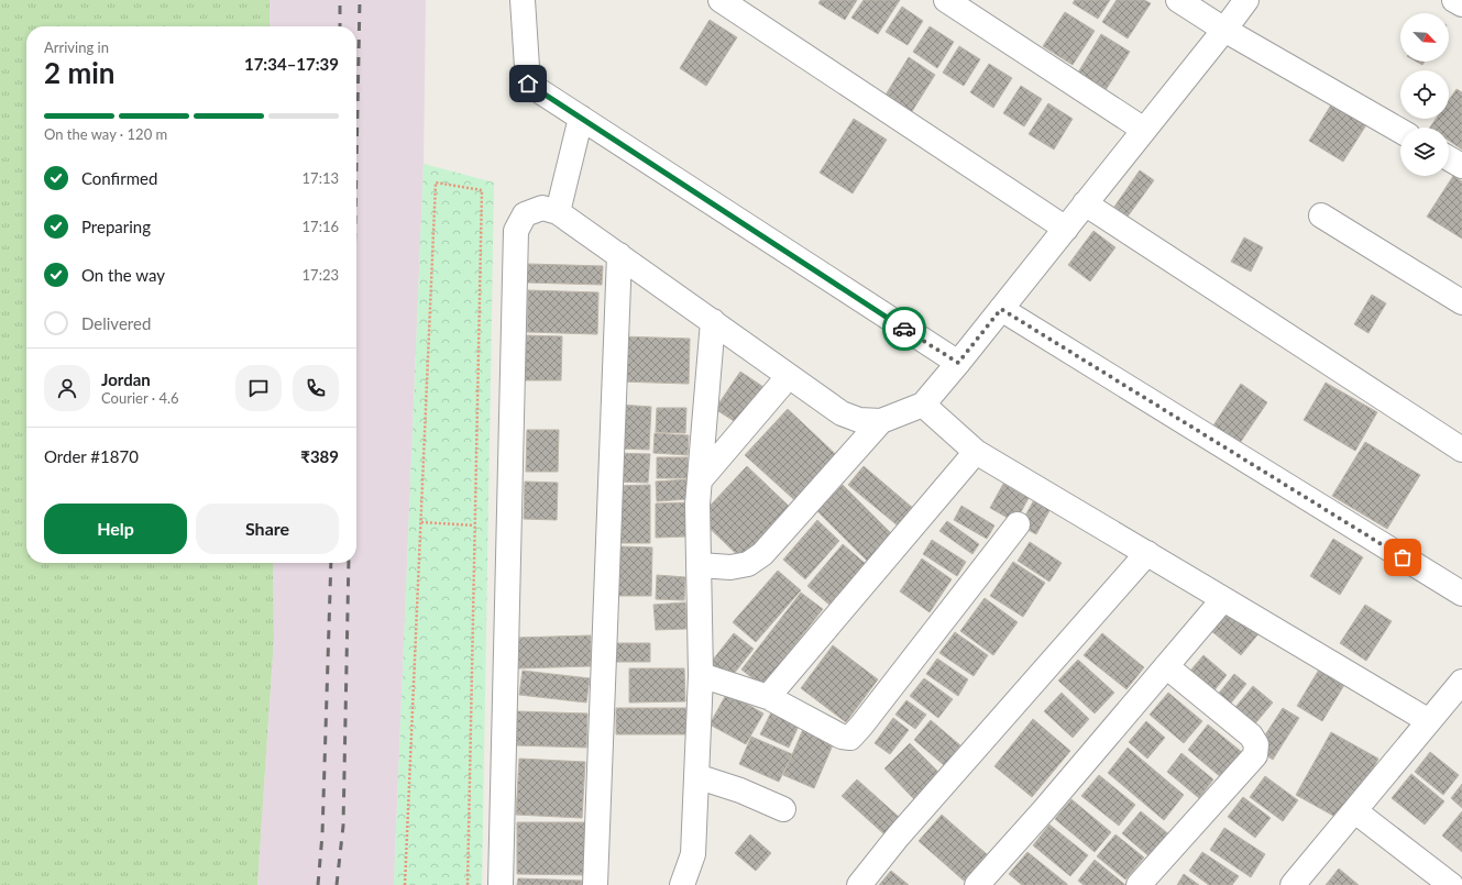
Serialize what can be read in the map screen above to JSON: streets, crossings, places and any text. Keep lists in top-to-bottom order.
{
  "north": "bottom right",
  "page": {
    "heading": ["2 min", "Arriving in", "17:34–17:39"],
    "panel": [
      "Jordan",
      "Courier · 4.6",
      "Order #1870",
      "₹389"
    ],
    "bar": "On the way · 120 m",
    "list": [
      ["Confirmed", "17:13"],
      ["Preparing", "17:16"],
      ["On the way", "17:23"],
      "Delivered"
    ],
    "buttons": ["Help", "Share"]
  }
}
